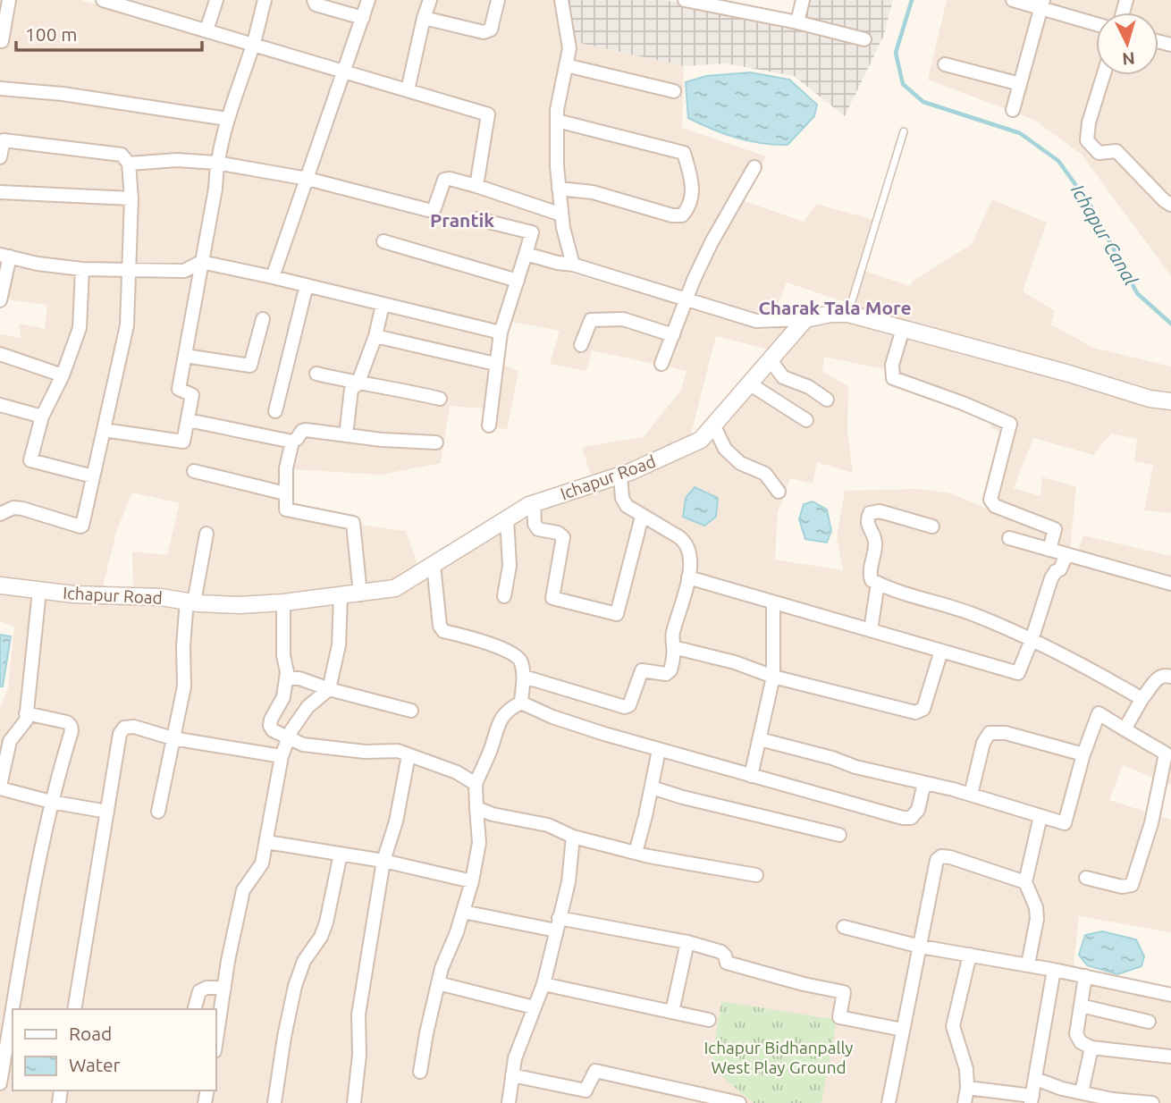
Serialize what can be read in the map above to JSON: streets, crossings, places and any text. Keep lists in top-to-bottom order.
{
  "streets": {
    "street": ["Ichapur Road"]
  },
  "districts": ["Prantik", "Charak Tala More"],
  "water": ["Ichapur Canal"],
  "parks": ["Ichapur Bidhanpally West Play Ground"],
  "legend": ["Road", "Water"],
  "scale_bar": "100 m",
  "north": "bottom"
}
